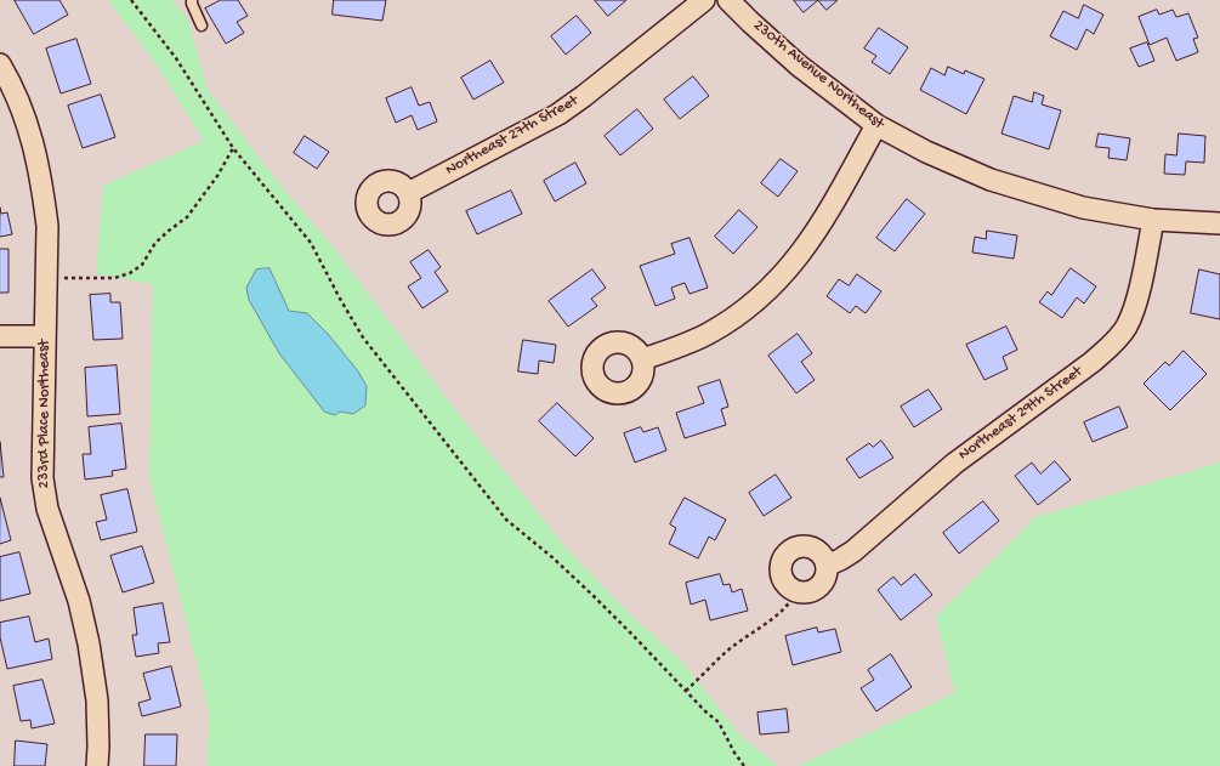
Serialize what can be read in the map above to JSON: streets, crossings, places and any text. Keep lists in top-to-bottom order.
{
  "streets": {
    "street": [
      "230th Avenue Northeast",
      "Northeast 27th Street",
      "233rd Place Northeast",
      "Northeast 29th Street"
    ]
  },
  "crossings": [
    ["230th Avenue Northeast", "Northeast 29th Street"]
  ]
}
